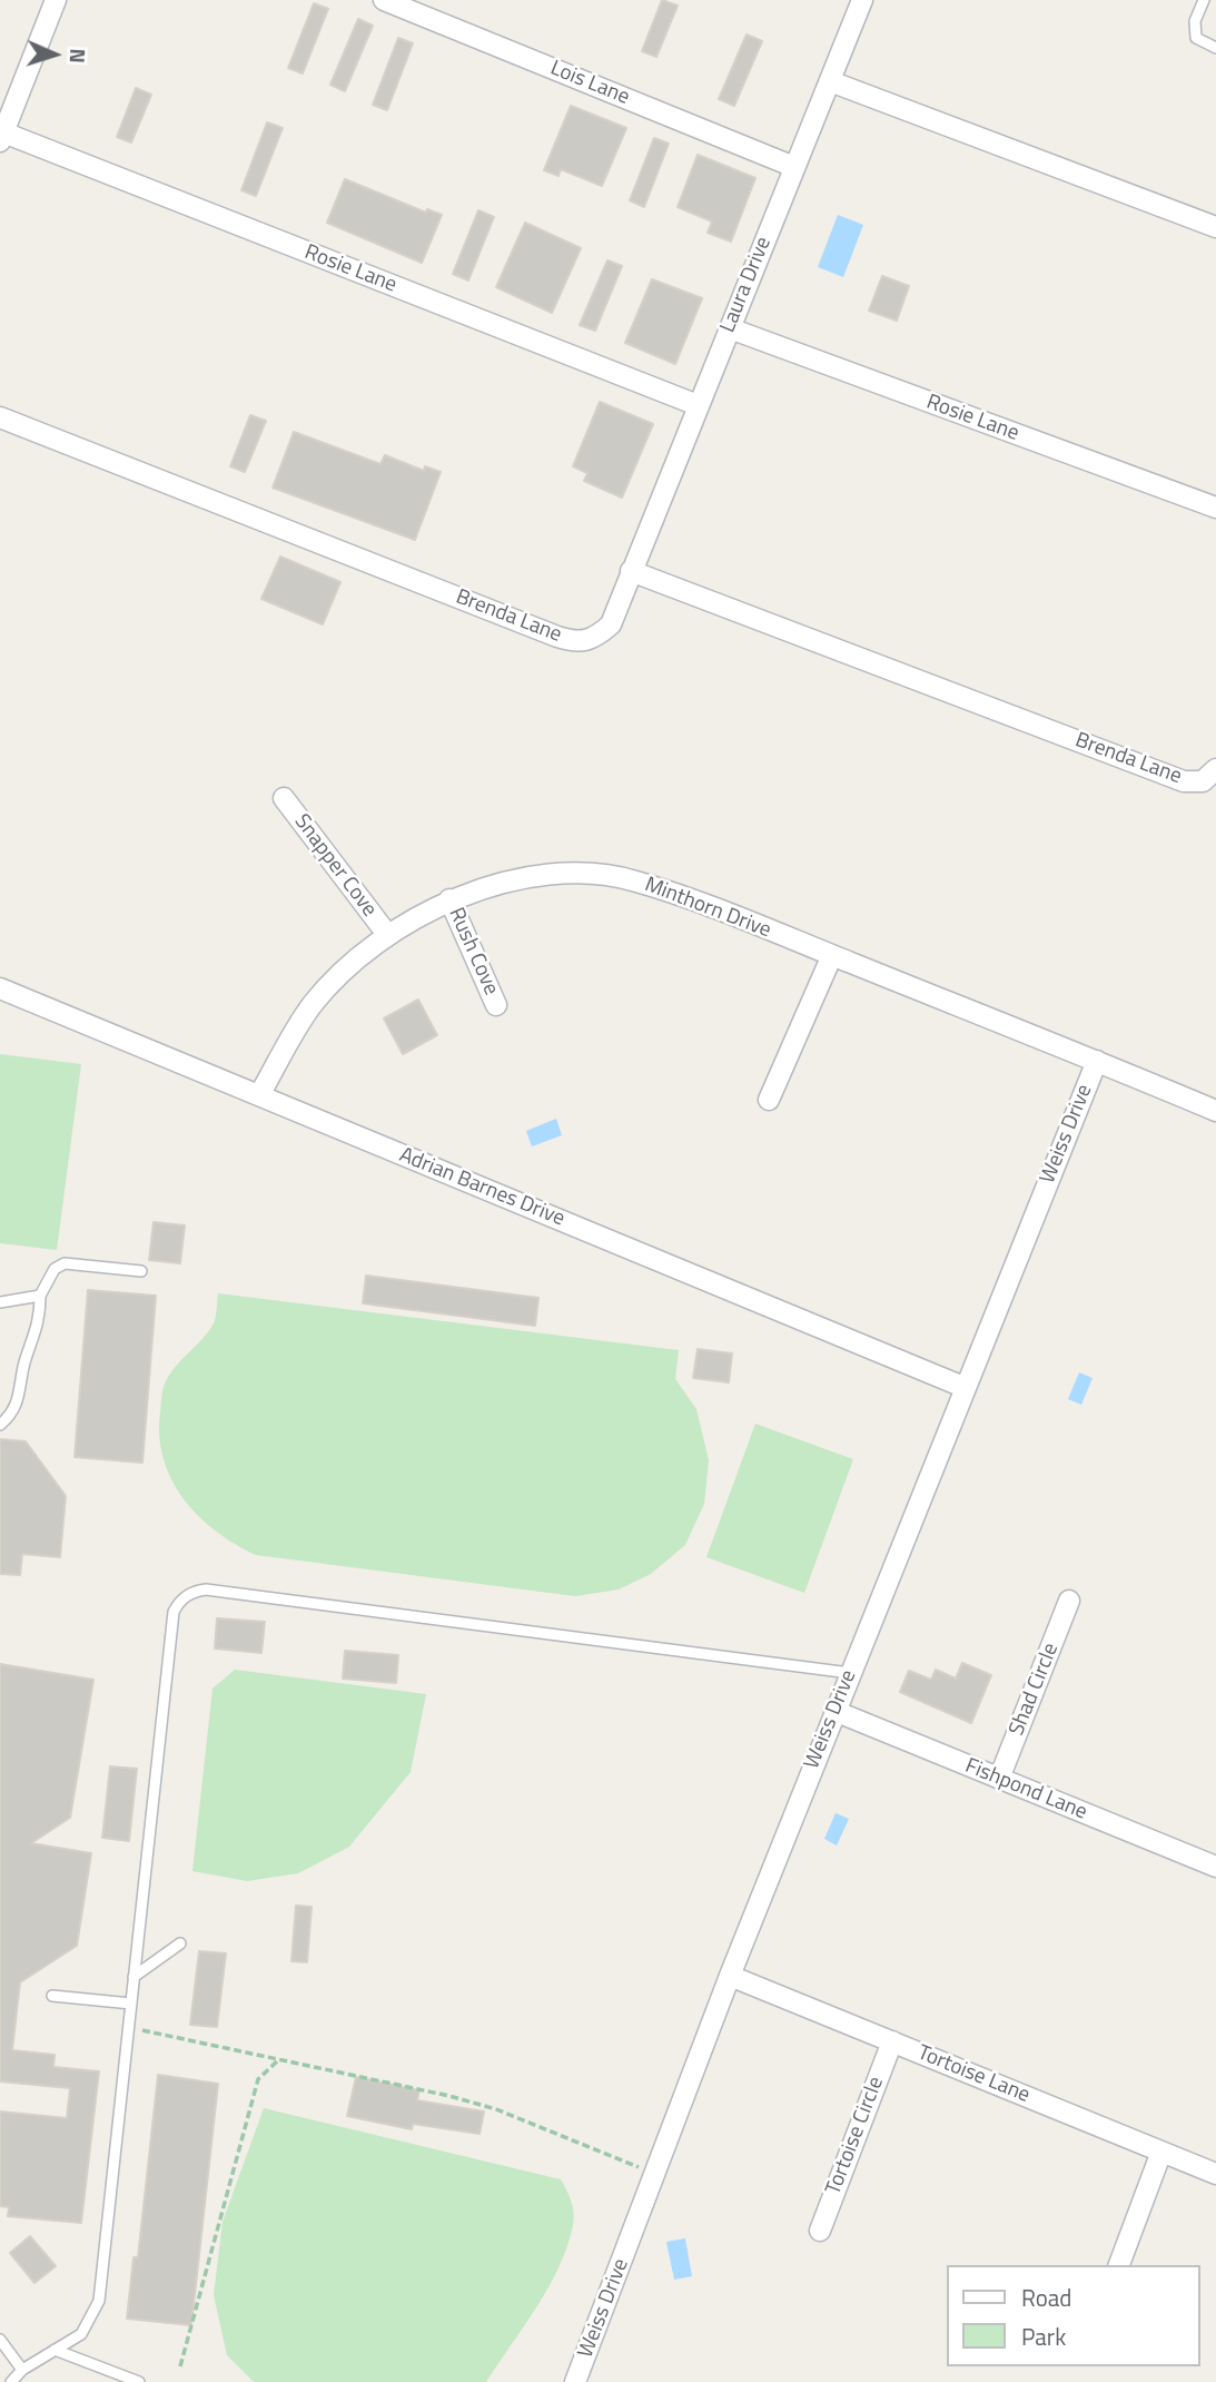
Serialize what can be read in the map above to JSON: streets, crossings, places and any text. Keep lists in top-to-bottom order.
{
  "streets": {
    "street": [
      "Lois Lane",
      "Rosie Lane",
      "Laura Drive",
      "Brenda Lane",
      "Snapper Cove",
      "Minthorn Drive",
      "Rush Cove",
      "Weiss Drive",
      "Adrian Barnes Drive",
      "Shad Circle",
      "Fishpond Lane",
      "Tortoise Lane",
      "Tortoise Circle"
    ]
  },
  "crossings": [
    ["Lois Lane", "Laura Drive"],
    ["Rosie Lane", "Laura Drive"],
    ["Laura Drive", "Brenda Lane"],
    ["Snapper Cove", "Minthorn Drive"],
    ["Minthorn Drive", "Rush Cove"],
    ["Minthorn Drive", "Weiss Drive"],
    ["Minthorn Drive", "Adrian Barnes Drive"],
    ["Weiss Drive", "Adrian Barnes Drive"],
    ["Weiss Drive", "Fishpond Lane"],
    ["Weiss Drive", "Tortoise Lane"],
    ["Shad Circle", "Fishpond Lane"],
    ["Tortoise Lane", "Tortoise Circle"]
  ],
  "legend": ["Road", "Park"],
  "north": "right"
}
